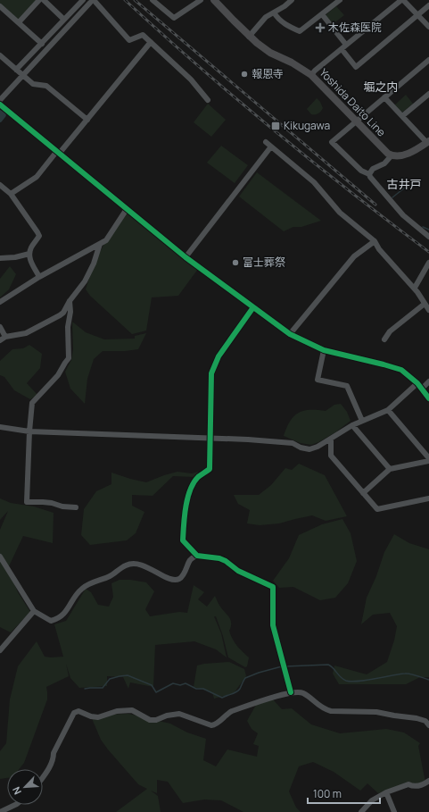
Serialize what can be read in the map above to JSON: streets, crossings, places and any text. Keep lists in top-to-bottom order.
{
  "streets": {
    "main road": ["Yoshida Daito Line"]
  },
  "districts": ["堀之内", "古井戸"],
  "places": {
    "health": ["木佐森医院"],
    "other": ["報恩寺", "富士葬祭"],
    "transit": ["Kikugawa"]
  },
  "scale_bar": "100 m",
  "north": "bottom left"
}
